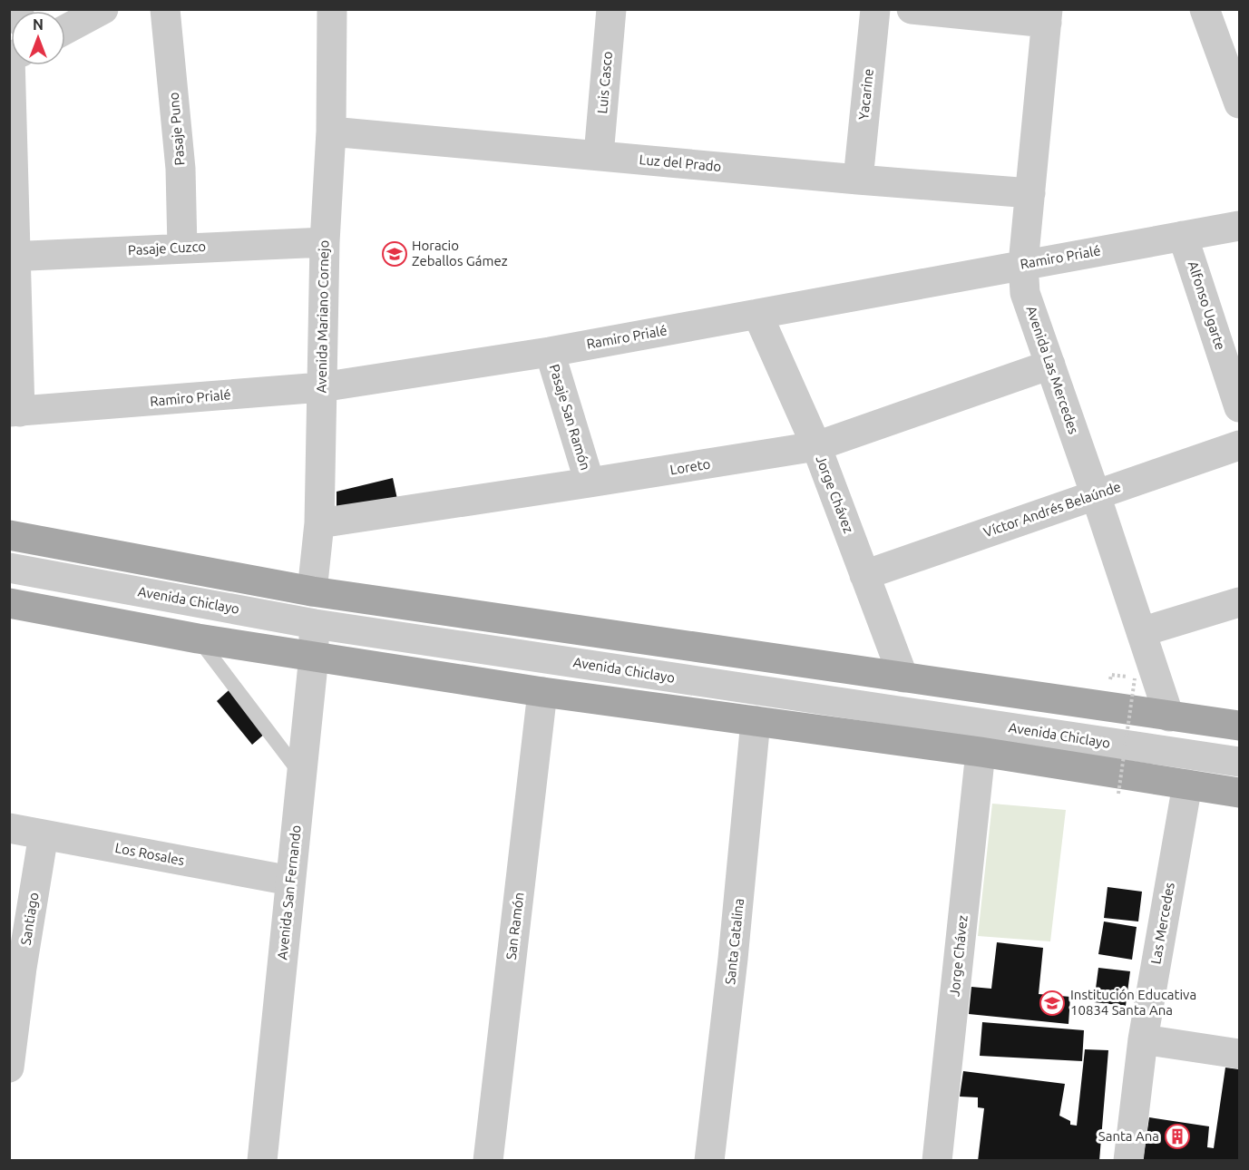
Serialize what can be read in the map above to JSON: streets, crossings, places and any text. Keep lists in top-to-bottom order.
{
  "streets": {
    "main road": ["Avenida Chiclayo"],
    "street": [
      "Luis Casco",
      "Yacarine",
      "Pasaje Puno",
      "Luz del Prado",
      "Pasaje Cuzco",
      "Ramiro Prialé",
      "Alfonso Ugarte",
      "Avenida Mariano Cornejo",
      "Avenida Las Mercedes",
      "Pasaje San Ramón",
      "Loreto",
      "Jorge Chávez",
      "Víctor Andrés Belaúnde",
      "Los Rosales",
      "Avenida San Fernando",
      "Santiago",
      "Las Mercedes",
      "San Ramón",
      "Santa Catalina"
    ]
  },
  "crossings": [
    ["Luis Casco", "Luz del Prado"],
    ["Yacarine", "Luz del Prado"],
    ["Pasaje Puno", "Pasaje Cuzco"],
    ["Luz del Prado", "Avenida Mariano Cornejo"],
    ["Luz del Prado", "Avenida Las Mercedes"],
    ["Pasaje Cuzco", "Avenida Mariano Cornejo"],
    ["Ramiro Prialé", "Alfonso Ugarte"],
    ["Ramiro Prialé", "Avenida Mariano Cornejo"],
    ["Ramiro Prialé", "Avenida Las Mercedes"],
    ["Ramiro Prialé", "Pasaje San Ramón"],
    ["Ramiro Prialé", "Jorge Chávez"],
    ["Avenida Mariano Cornejo", "Loreto"],
    ["Avenida Mariano Cornejo", "Avenida Chiclayo"],
    ["Avenida Mariano Cornejo", "Avenida San Fernando"],
    ["Avenida Las Mercedes", "Loreto"],
    ["Avenida Las Mercedes", "Víctor Andrés Belaúnde"],
    ["Pasaje San Ramón", "Loreto"],
    ["Loreto", "Jorge Chávez"],
    ["Jorge Chávez", "Víctor Andrés Belaúnde"],
    ["Jorge Chávez", "Avenida Chiclayo"],
    ["Avenida Chiclayo", "Avenida San Fernando"],
    ["Avenida Chiclayo", "Las Mercedes"],
    ["Avenida Chiclayo", "San Ramón"],
    ["Avenida Chiclayo", "Santa Catalina"],
    ["Los Rosales", "Avenida San Fernando"],
    ["Los Rosales", "Santiago"]
  ],
  "places": {
    "school or university": ["Horacio Zeballos Gámez", "Institución Educativa 10834 Santa Ana"],
    "building": ["Santa Ana"]
  },
  "north": "top"
}
